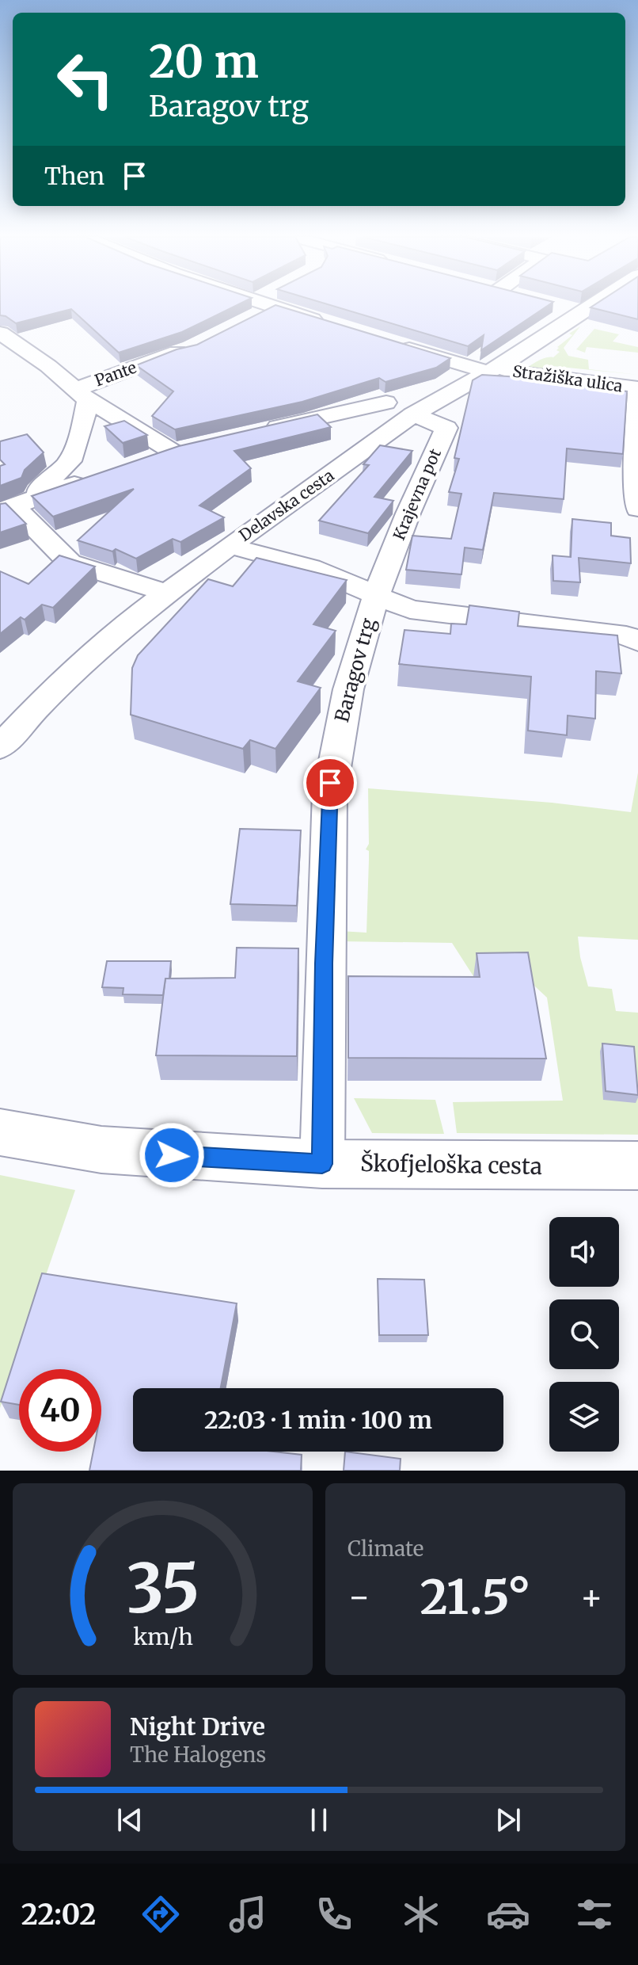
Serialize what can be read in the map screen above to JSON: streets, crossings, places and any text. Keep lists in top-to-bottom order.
{
  "streets": {
    "street": [
      "Pante",
      "Stražiška ulica",
      "Krajevna pot",
      "Delavska cesta",
      "Baragov trg",
      "Škofjeloška cesta"
    ]
  },
  "crossings": [
    ["Stražiška ulica", "Delavska cesta"],
    ["Krajevna pot", "Delavska cesta"],
    ["Krajevna pot", "Baragov trg"],
    ["Delavska cesta", "Baragov trg"],
    ["Baragov trg", "Škofjeloška cesta"]
  ],
  "page": {
    "turn": ["20 m", "Baragov trg"],
    "then": "Then",
    "limit": "40",
    "trip": "22:03 · 1 min · 100 m",
    "tile": "Climate",
    "heat": ["−", "21.5°", "+"],
    "song": ["Night Drive", "The Halogens"],
    "tabs": "22:02",
    "gauge": ["35", "km/h"]
  }
}
